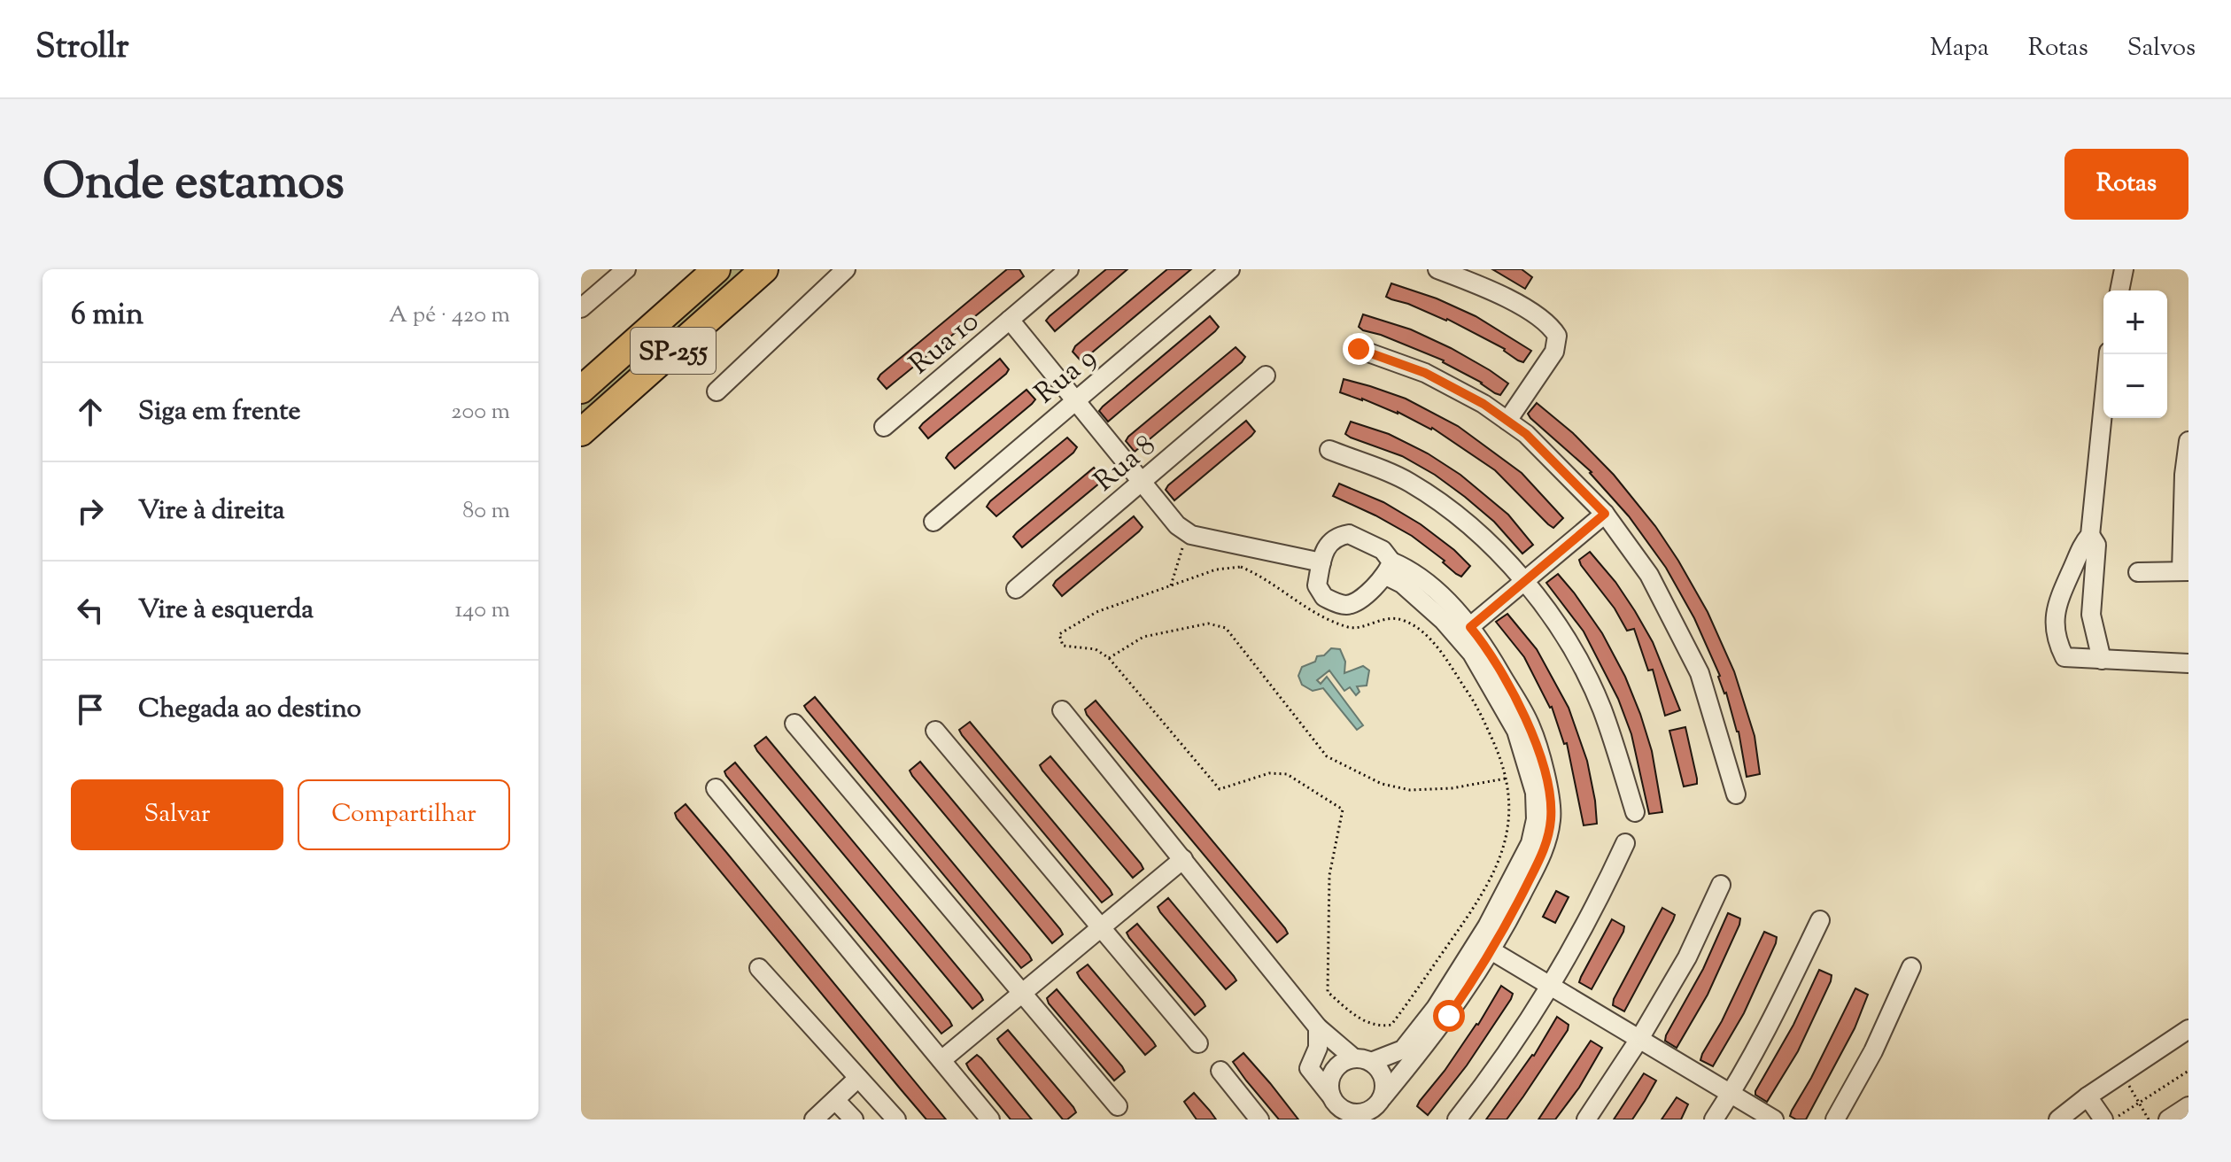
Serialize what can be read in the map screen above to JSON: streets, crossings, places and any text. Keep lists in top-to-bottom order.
{
  "streets": {
    "highway": ["SP-255"],
    "street": ["Rua 10", "Rua 9", "Rua 8"]
  },
  "page": {
    "header": "Strollr",
    "nav": ["Mapa", "Rotas", "Salvos"],
    "title": "Onde estamos",
    "buttons": [
      "Rotas",
      ["Salvar", "Compartilhar"]
    ],
    "heading": ["6 min", "A pé · 420 m"],
    "map_buttons": ["+", "−"],
    "list": [
      ["Siga em frente", "200 m"],
      ["Vire à direita", "80 m"],
      ["Vire à esquerda", "140 m"],
      "Chegada ao destino"
    ]
  }
}
